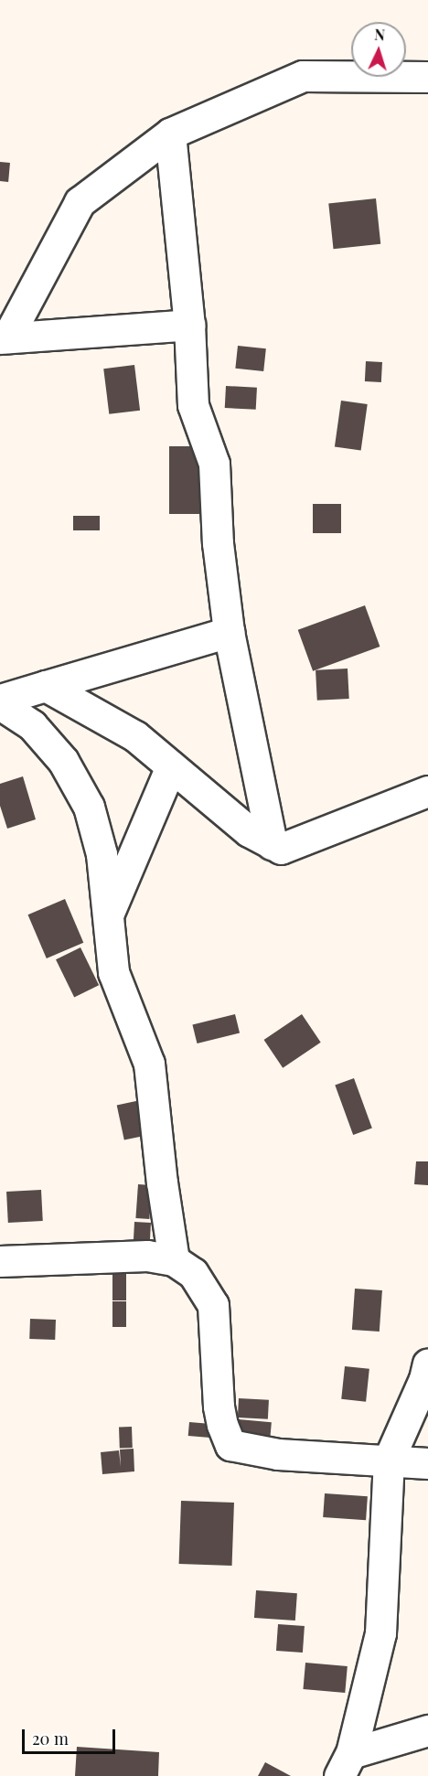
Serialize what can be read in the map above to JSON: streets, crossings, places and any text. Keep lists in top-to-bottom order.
{
  "scale_bar": "20 m",
  "north": "top"
}
